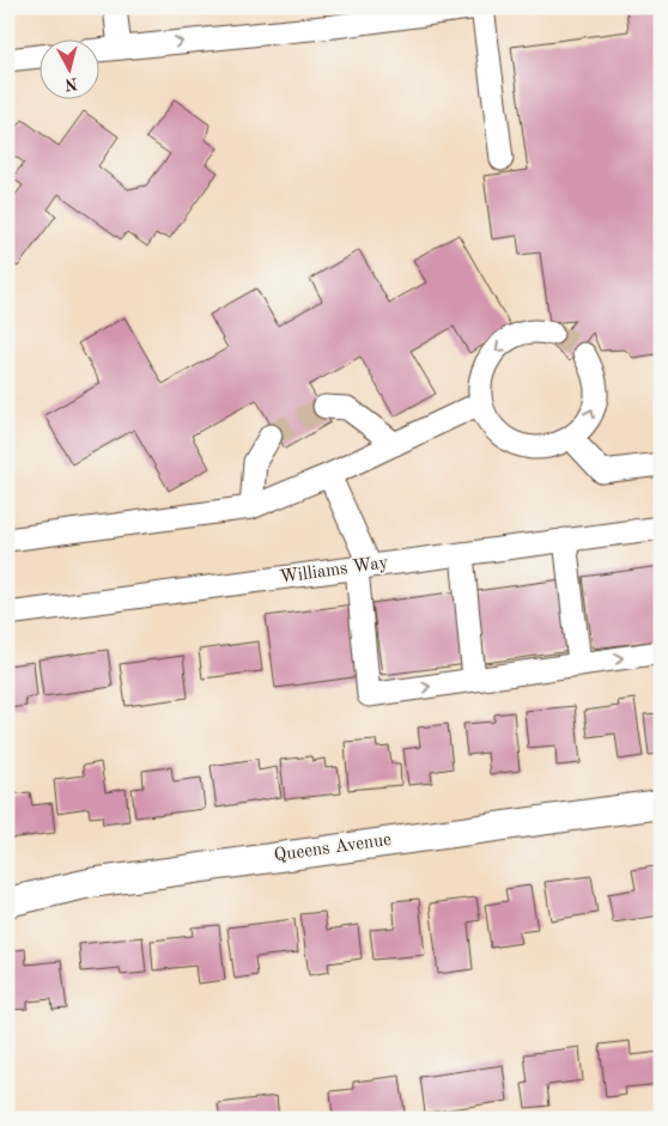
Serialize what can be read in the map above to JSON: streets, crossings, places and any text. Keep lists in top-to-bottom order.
{
  "streets": {
    "main road": ["Queens Avenue"],
    "street": ["Williams Way"]
  },
  "north": "bottom"
}
